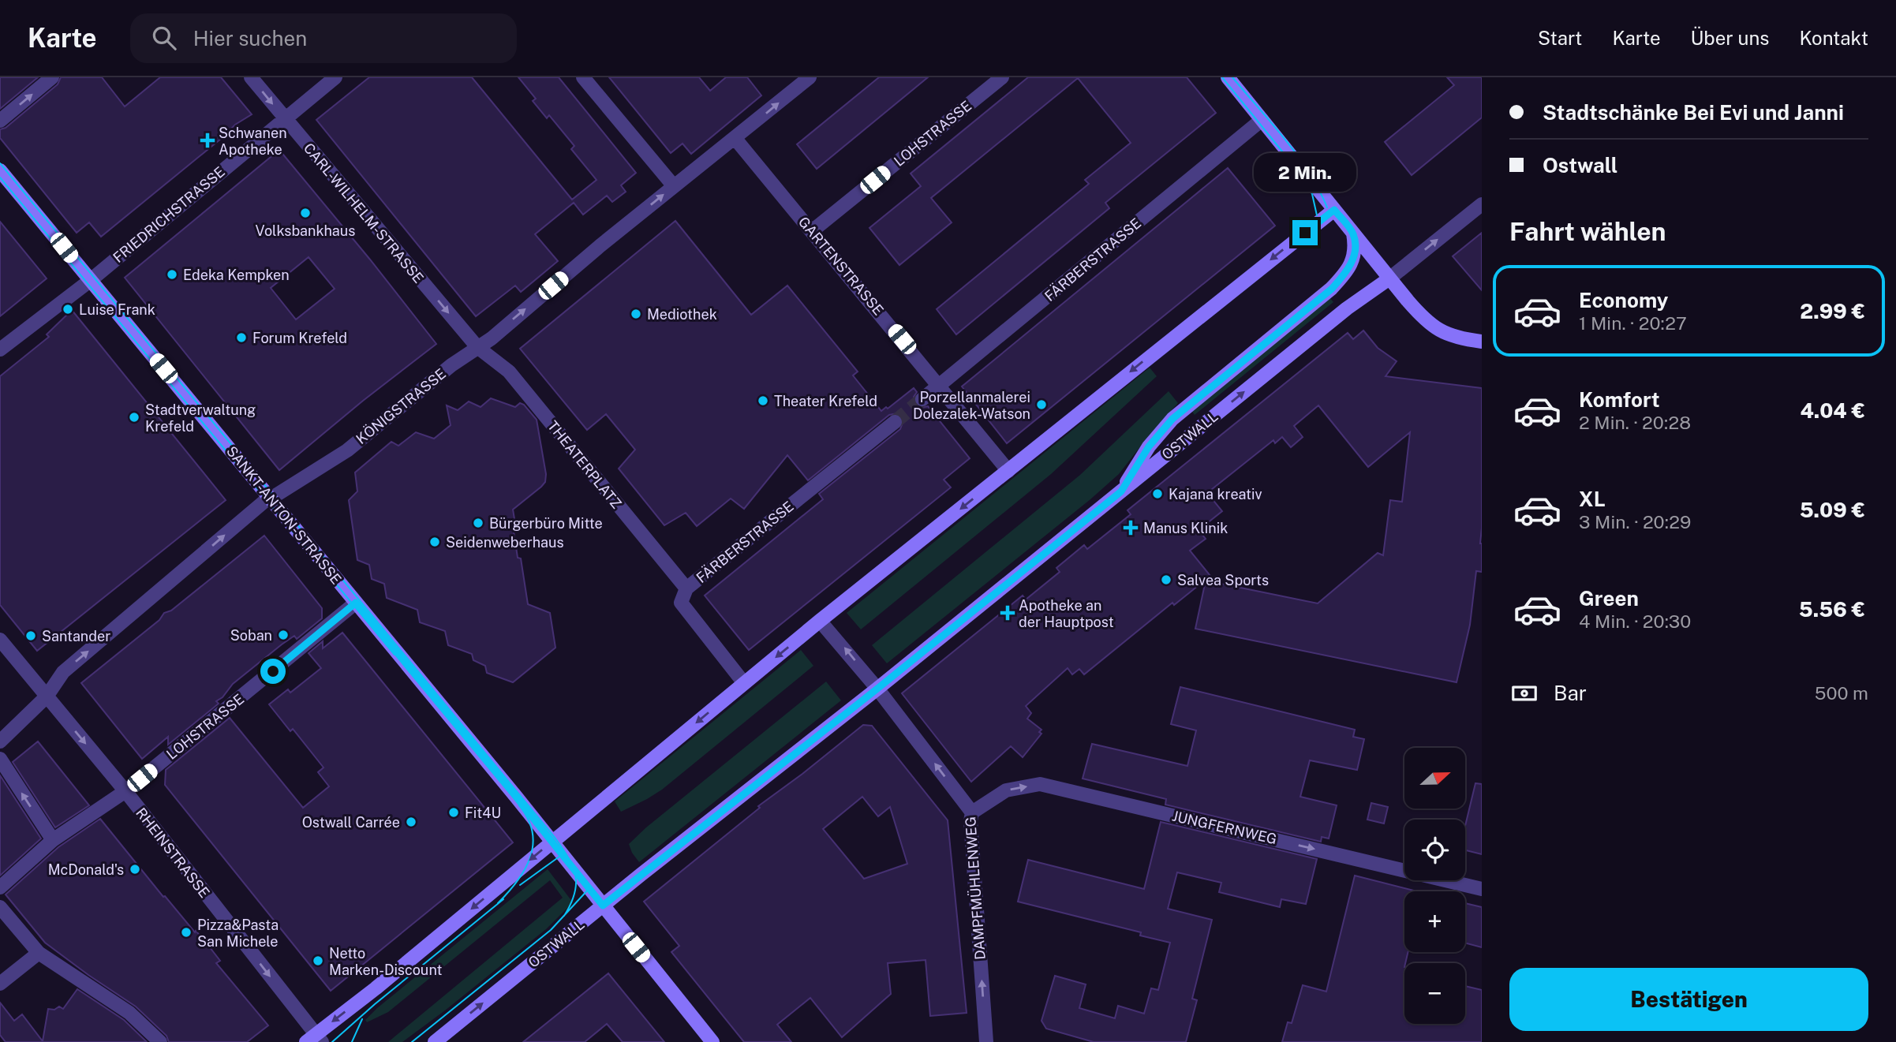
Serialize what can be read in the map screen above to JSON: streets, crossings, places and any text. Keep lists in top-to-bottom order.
{
  "streets": {
    "street": [
      "LOHSTRASSE",
      "CARL-WILHELM-STRASSE",
      "FRIEDRICHSTRASSE",
      "FÄRBERSTRASSE",
      "GARTENSTRASSE",
      "KÖNIGSTRASSE",
      "OSTWALL",
      "THEATERPLATZ",
      "SANKT-ANTON-STRASSE",
      "JUNGFERNWEG",
      "RHEINSTRASSE",
      "DAMPFMÜHLENWEG"
    ]
  },
  "crossings": [
    ["LOHSTRASSE", "GARTENSTRASSE"],
    ["LOHSTRASSE", "SANKT-ANTON-STRASSE"],
    ["LOHSTRASSE", "RHEINSTRASSE"],
    ["CARL-WILHELM-STRASSE", "FRIEDRICHSTRASSE"],
    ["CARL-WILHELM-STRASSE", "KÖNIGSTRASSE"],
    ["CARL-WILHELM-STRASSE", "THEATERPLATZ"],
    ["FRIEDRICHSTRASSE", "SANKT-ANTON-STRASSE"],
    ["FÄRBERSTRASSE", "GARTENSTRASSE"],
    ["FÄRBERSTRASSE", "THEATERPLATZ"],
    ["GARTENSTRASSE", "KÖNIGSTRASSE"],
    ["KÖNIGSTRASSE", "THEATERPLATZ"],
    ["KÖNIGSTRASSE", "SANKT-ANTON-STRASSE"],
    ["KÖNIGSTRASSE", "RHEINSTRASSE"],
    ["OSTWALL", "SANKT-ANTON-STRASSE"],
    ["OSTWALL", "DAMPFMÜHLENWEG"],
    ["JUNGFERNWEG", "DAMPFMÜHLENWEG"]
  ],
  "one_way": [
    "CARL-WILHELM-STRASSE",
    "KÖNIGSTRASSE",
    "JUNGFERNWEG",
    "RHEINSTRASSE",
    "DAMPFMÜHLENWEG"
  ],
  "places": {
    "health": ["Schwanen Apotheke", "Manus Klinik", "Apotheke an der Hauptpost"],
    "other": [
      "Volksbankhaus",
      "Edeka Kempken",
      "Luise Frank",
      "Mediothek",
      "Forum Krefeld",
      "Theater Krefeld",
      "Porzellanmalerei Dolezalek-Watson",
      "Stadtverwaltung Krefeld",
      "Kajana kreativ",
      "Bürgerbüro Mitte",
      "Seidenweberhaus",
      "Salvea Sports",
      "Soban",
      "Santander",
      "Fit4U",
      "Ostwall Carrée",
      "McDonald's",
      "Pizza&Pasta San Michele",
      "Netto Marken-Discount"
    ]
  },
  "north": "right",
  "page": {
    "header": "Karte",
    "search": "Hier suchen",
    "nav": [
      "Start",
      "Karte",
      "Über uns",
      "Kontakt"
    ],
    "banner": ["Stadtschänke Bei Evi und Janni", "Ostwall"],
    "bubble": "2 Min.",
    "heading": "Fahrt wählen",
    "list": [
      {
        "name": "Economy",
        "note": "1 Min. · 20:27",
        "value": "2.99 €"
      },
      {
        "name": "Komfort",
        "note": "2 Min. · 20:28",
        "value": "4.04 €"
      },
      {
        "name": "XL",
        "note": "3 Min. · 20:29",
        "value": "5.09 €"
      },
      {
        "name": "Green",
        "note": "4 Min. · 20:30",
        "value": "5.56 €"
      }
    ],
    "pay": ["Bar", "500 m"],
    "map_buttons": ["+", "−"],
    "buttons": "Bestätigen"
  }
}
